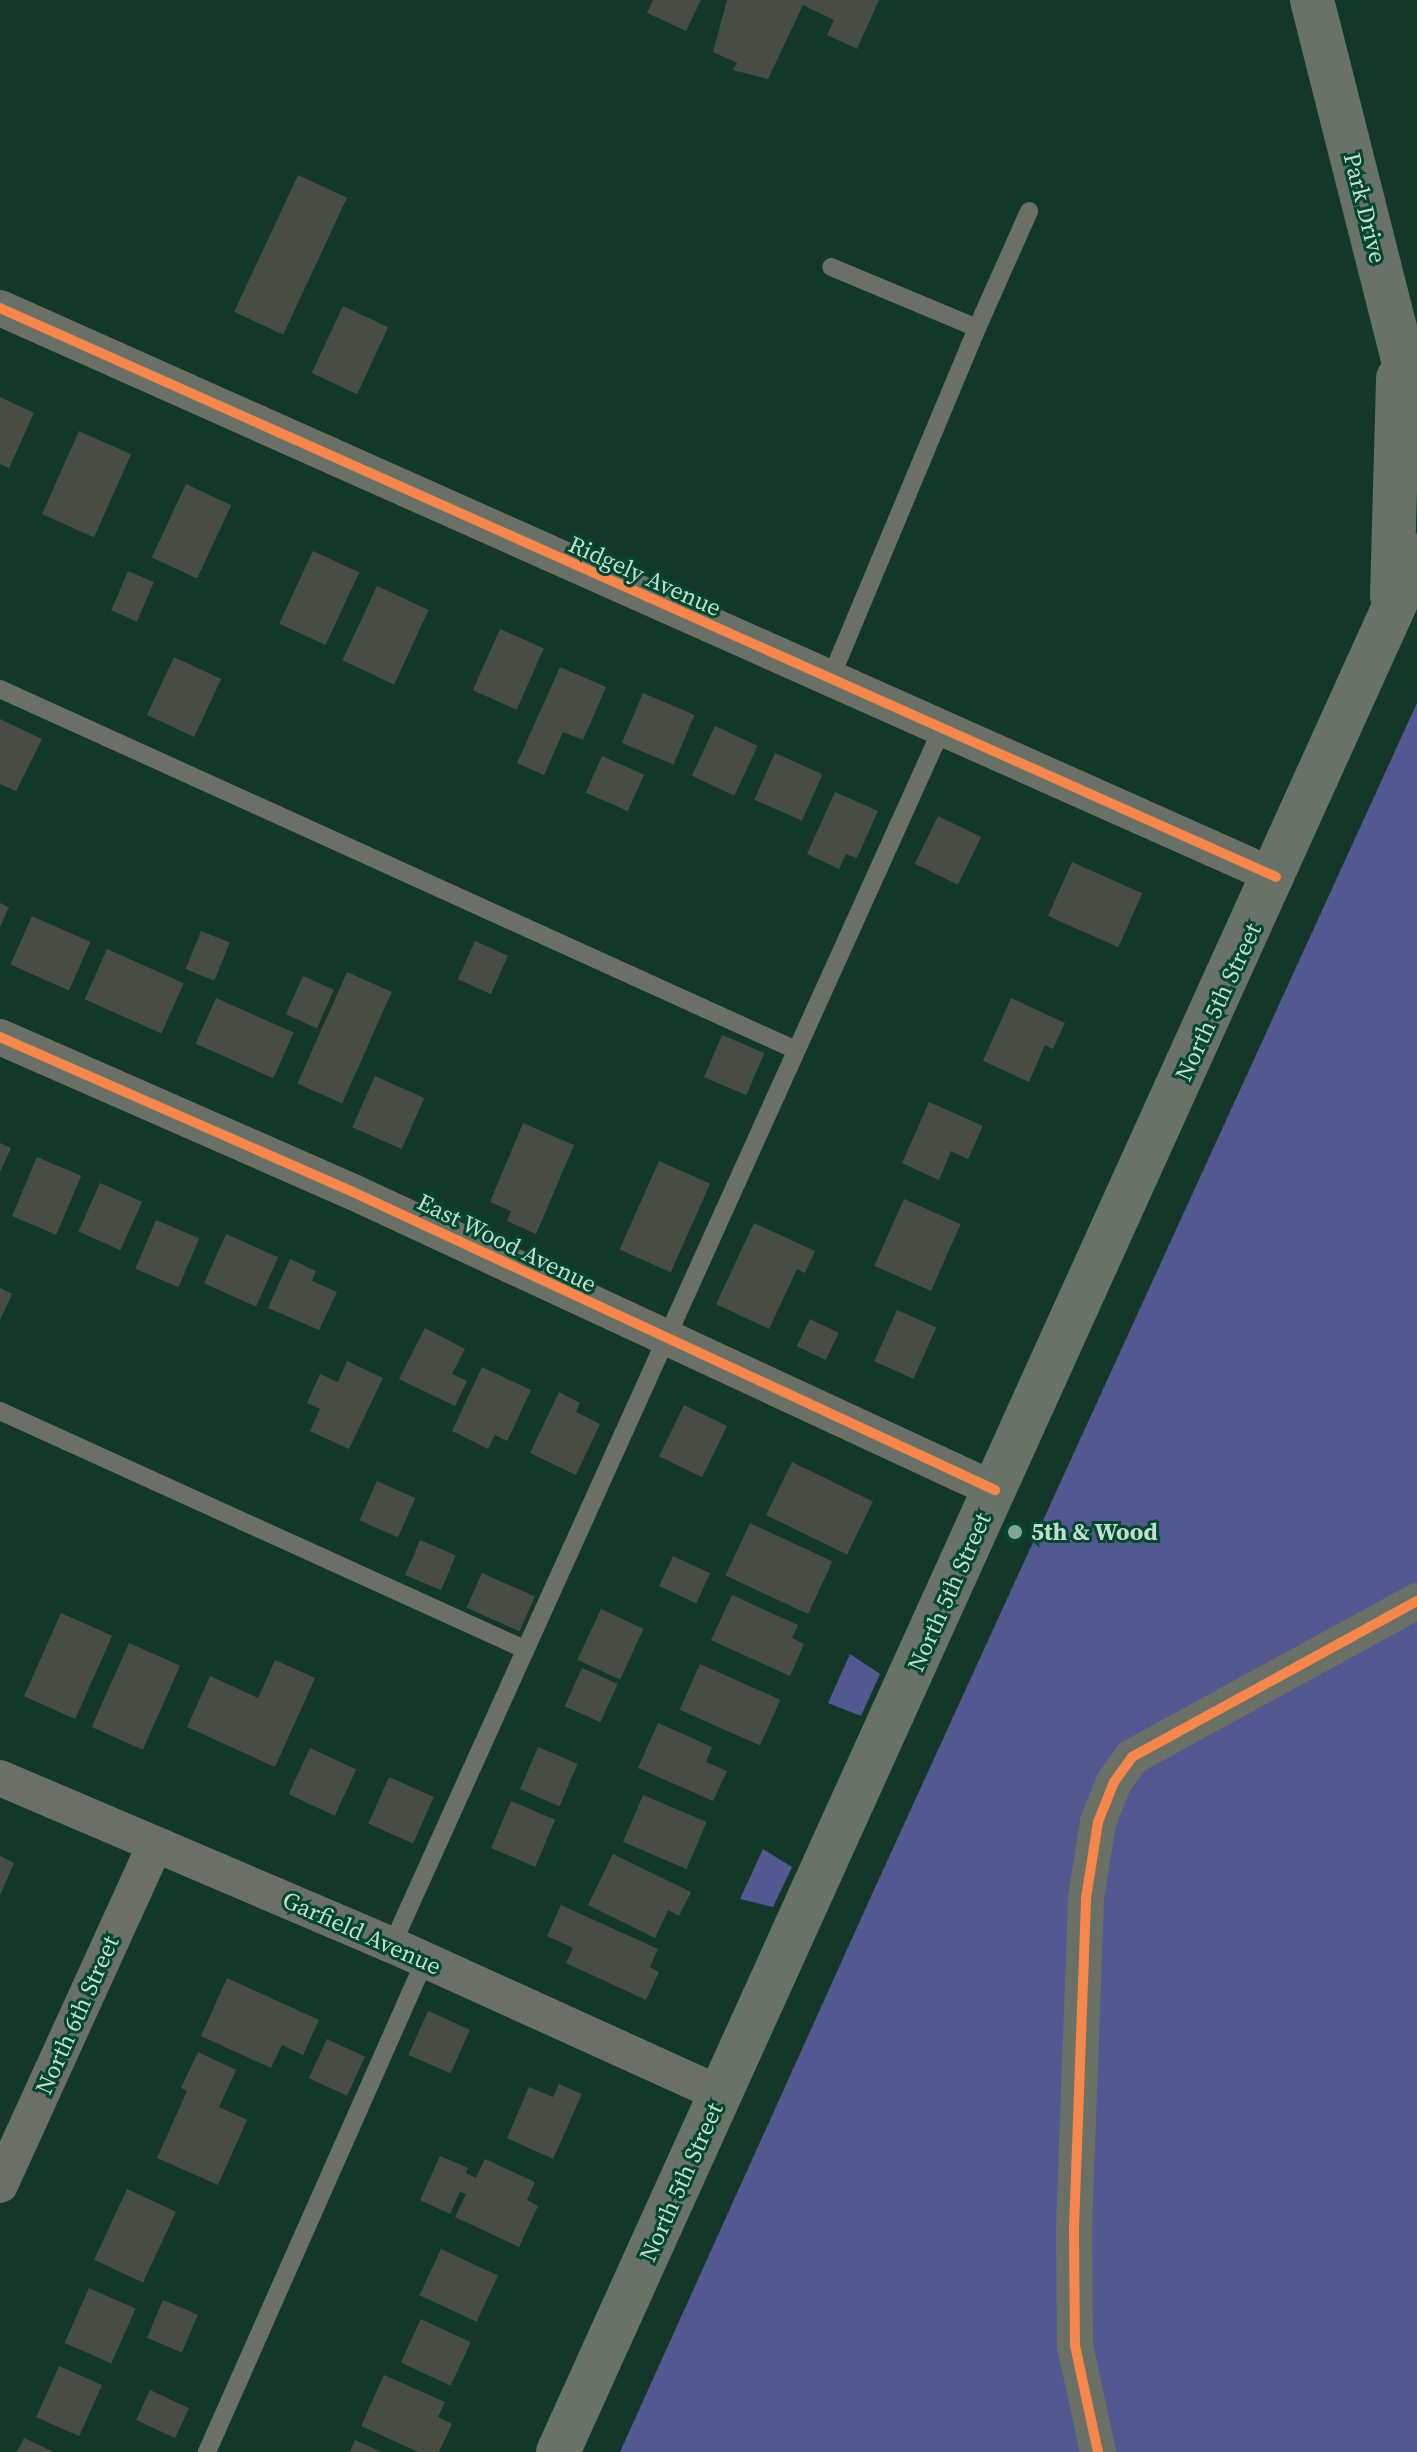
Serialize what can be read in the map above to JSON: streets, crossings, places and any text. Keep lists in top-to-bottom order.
{
  "streets": {
    "main road": ["Park Drive", "North 5th Street"],
    "street": [
      "Ridgely Avenue",
      "East Wood Avenue",
      "Garfield Avenue",
      "North 6th Street"
    ]
  },
  "crossings": [
    ["Ridgely Avenue", "North 5th Street"],
    ["North 5th Street", "East Wood Avenue"],
    ["North 5th Street", "Garfield Avenue"],
    ["Garfield Avenue", "North 6th Street"]
  ],
  "places": ["5th & Wood"]
}
